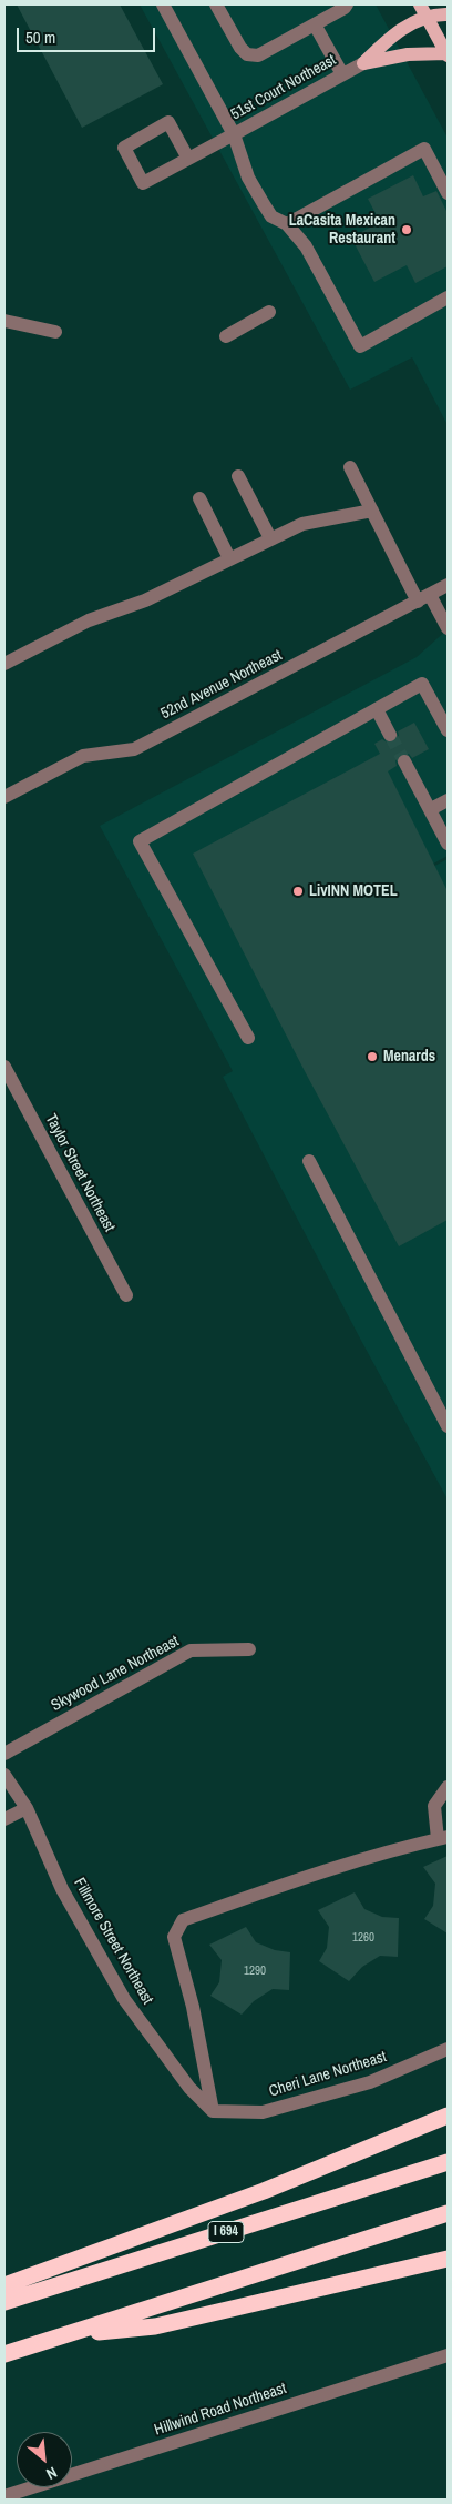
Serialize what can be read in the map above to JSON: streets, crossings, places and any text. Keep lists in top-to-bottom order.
{
  "streets": {
    "highway": ["I 694"],
    "street": [
      "51st Court Northeast",
      "52nd Avenue Northeast",
      "Taylor Street Northeast",
      "Skywood Lane Northeast",
      "Fillmore Street Northeast",
      "Cheri Lane Northeast",
      "Hillwind Road Northeast"
    ]
  },
  "crossings": [
    ["Fillmore Street Northeast", "Cheri Lane Northeast"]
  ],
  "places": ["LaCasita Mexican Restaurant", "LivINN MOTEL", "Menards"],
  "house_numbers": ["1260", "1290"],
  "scale_bar": "50 m",
  "north": "bottom right"
}
